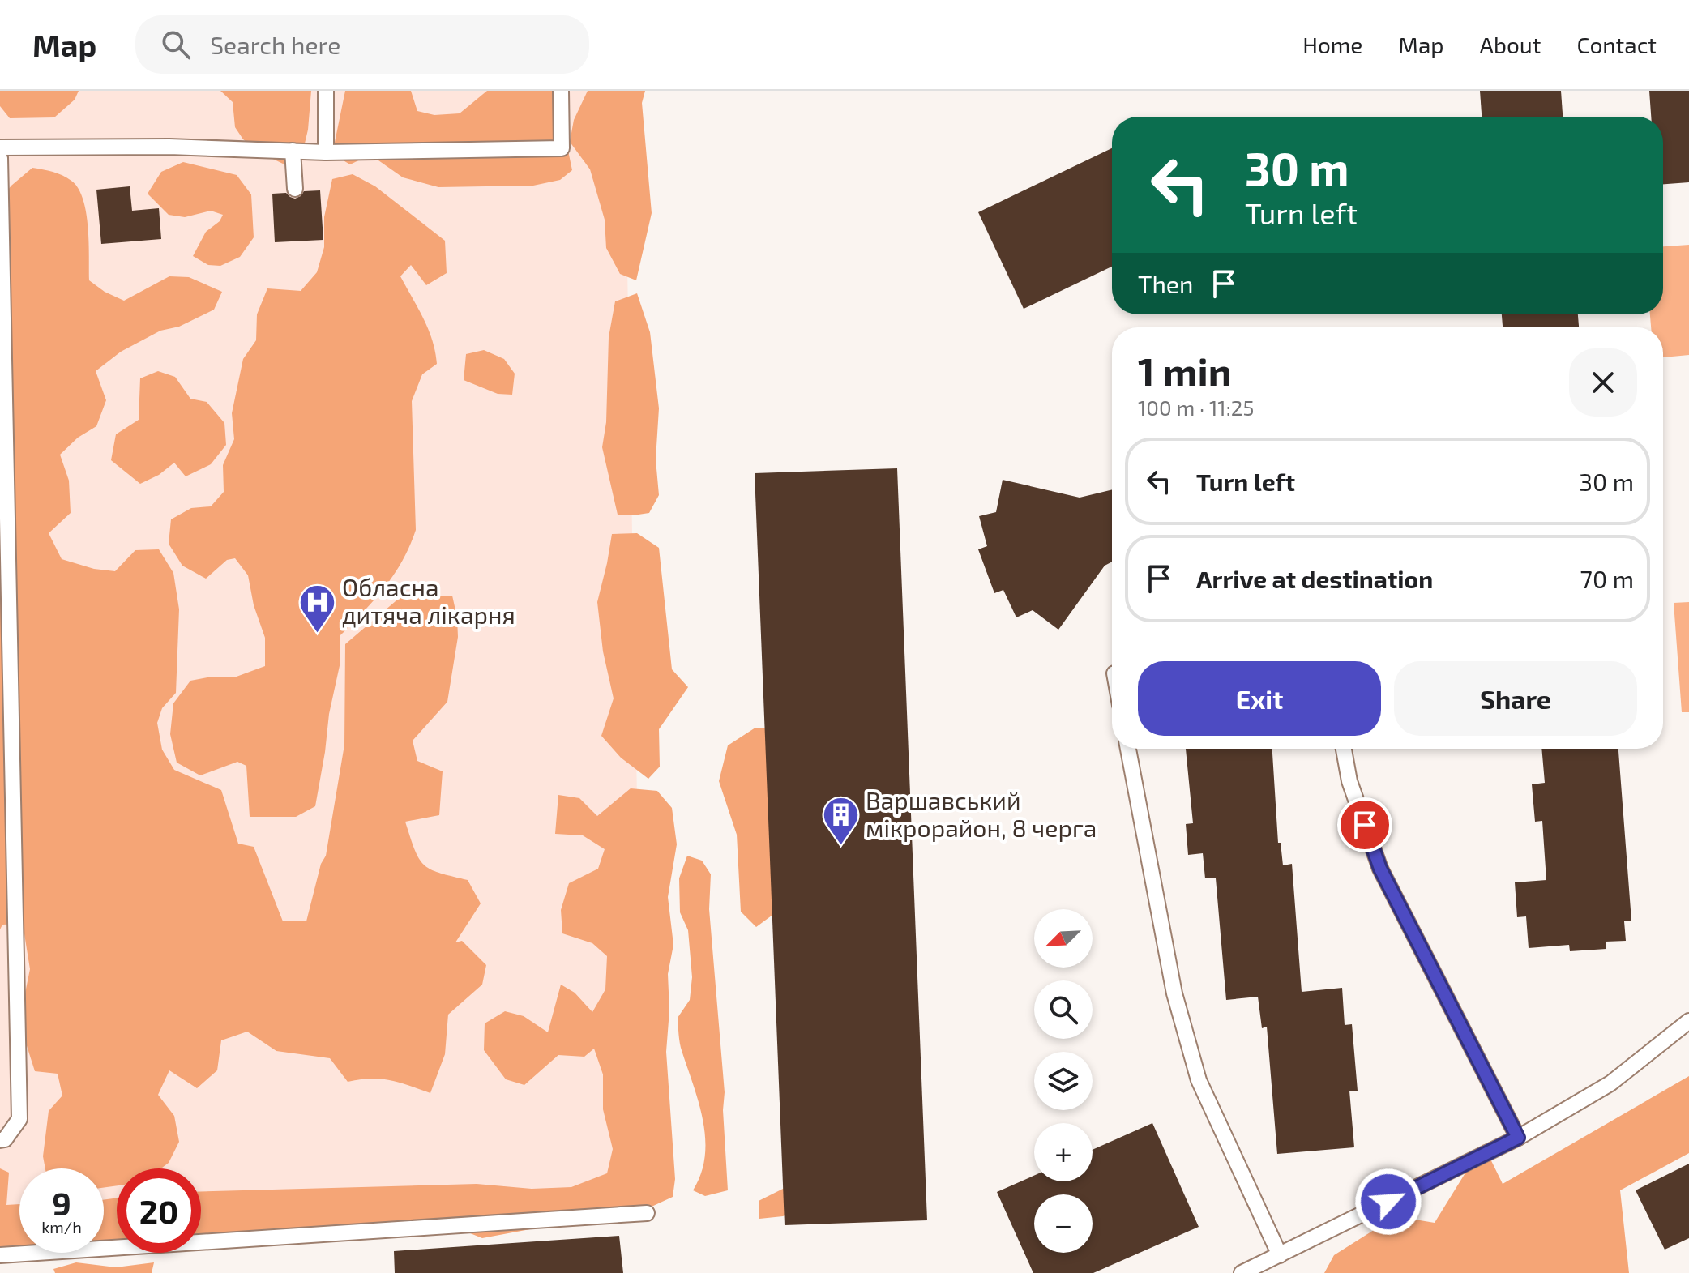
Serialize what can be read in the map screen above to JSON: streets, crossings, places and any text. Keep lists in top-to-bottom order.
{
  "places": {
    "hospital": ["Обласна дитяча лікарня"],
    "building": ["Варшавський мікрорайон, 8 черга"]
  },
  "north": "bottom left",
  "page": {
    "header": "Map",
    "search": "Search here",
    "nav": [
      "Home",
      "Map",
      "About",
      "Contact"
    ],
    "turn": ["30 m", "Turn left"],
    "then": "Then",
    "heading": ["1 min", "100 m · 11:25"],
    "list": [
      {
        "name": "Turn left",
        "value": "30 m"
      },
      {
        "name": "Arrive at destination",
        "value": "70 m"
      }
    ],
    "buttons": ["Exit", "Share"],
    "map_buttons": ["+", "−"],
    "speed": "9 km/h",
    "limit": "20"
  }
}
